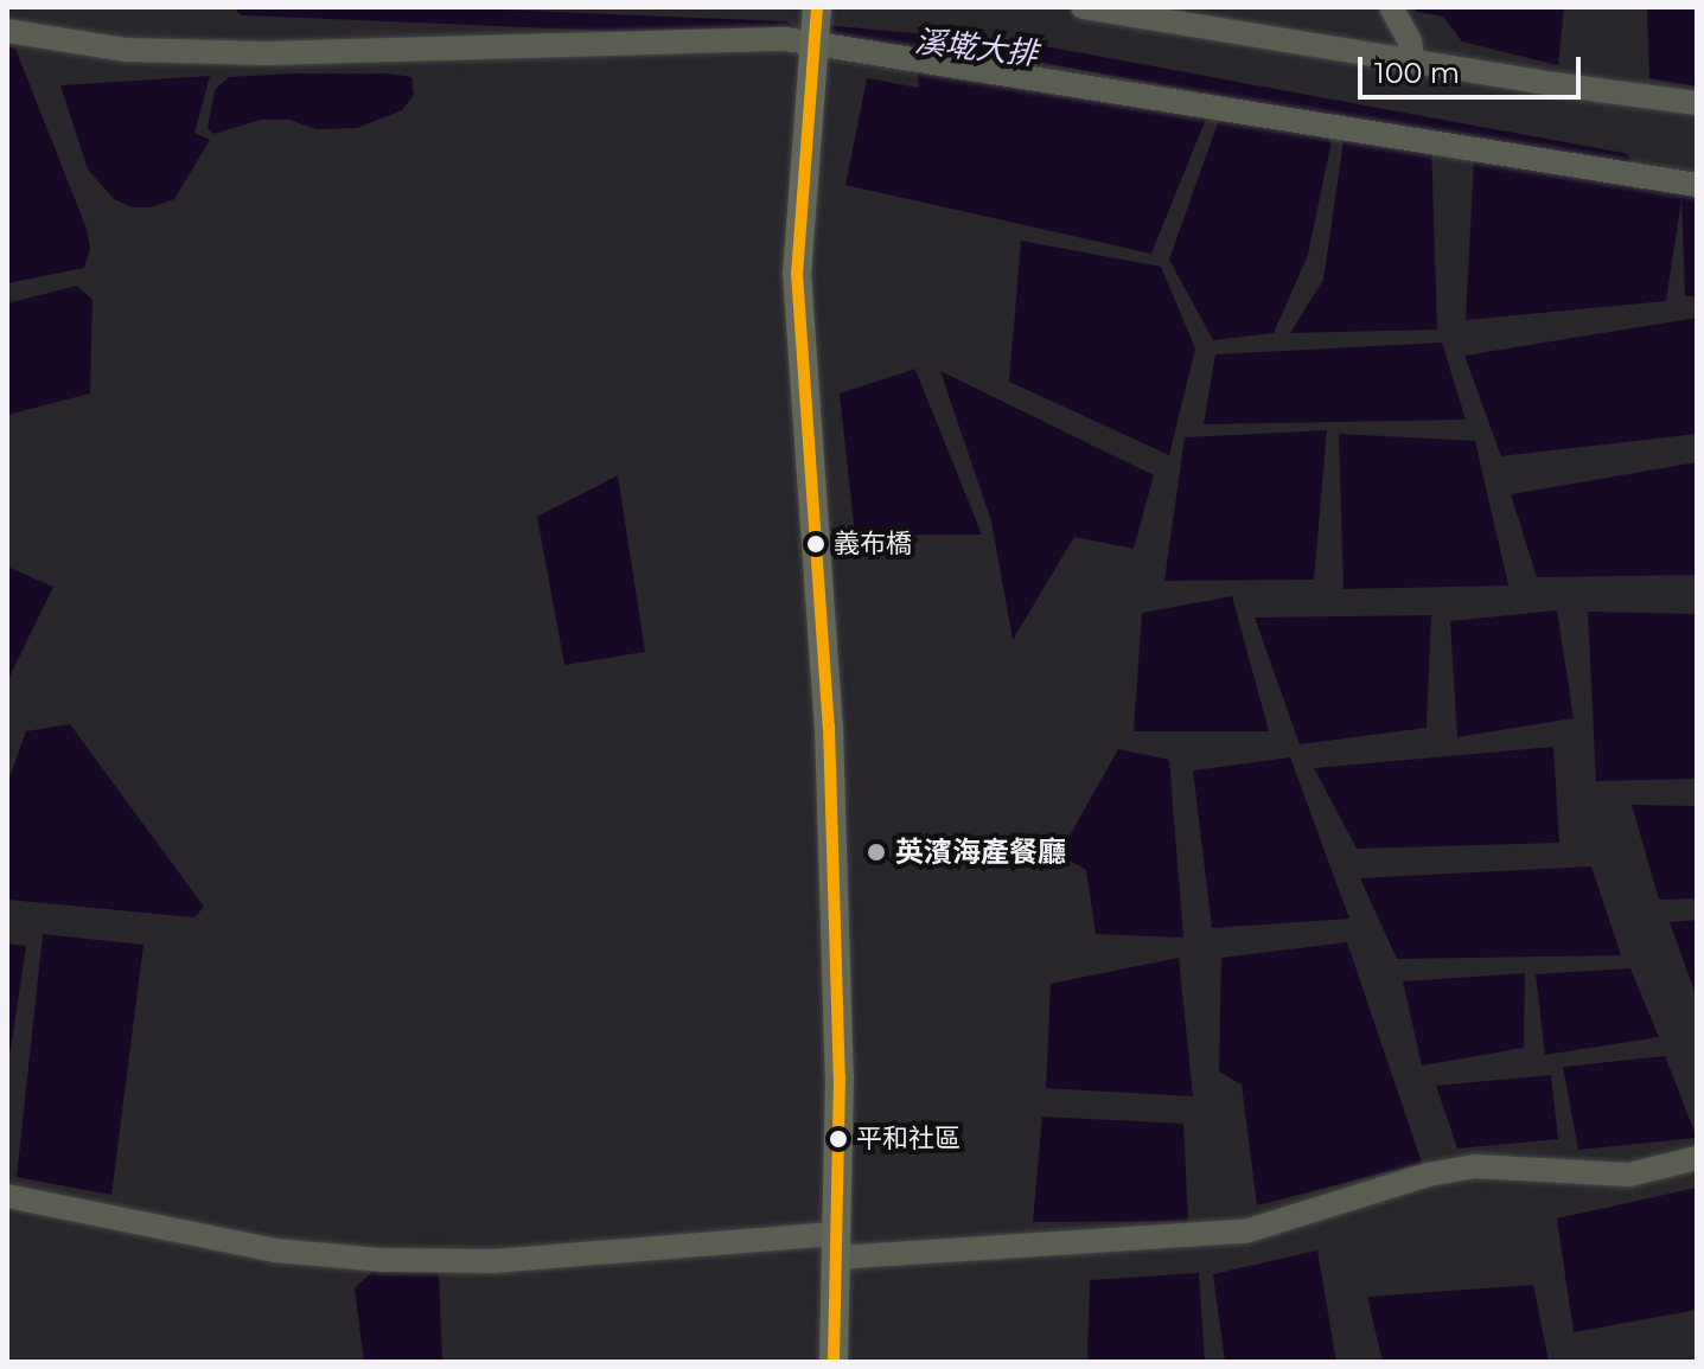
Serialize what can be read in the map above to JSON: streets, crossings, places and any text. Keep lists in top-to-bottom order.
{
  "water": ["溪墘大排"],
  "places": ["義布橋", "英濱海產餐廳", "平和社區"],
  "scale_bar": "100 m"
}
